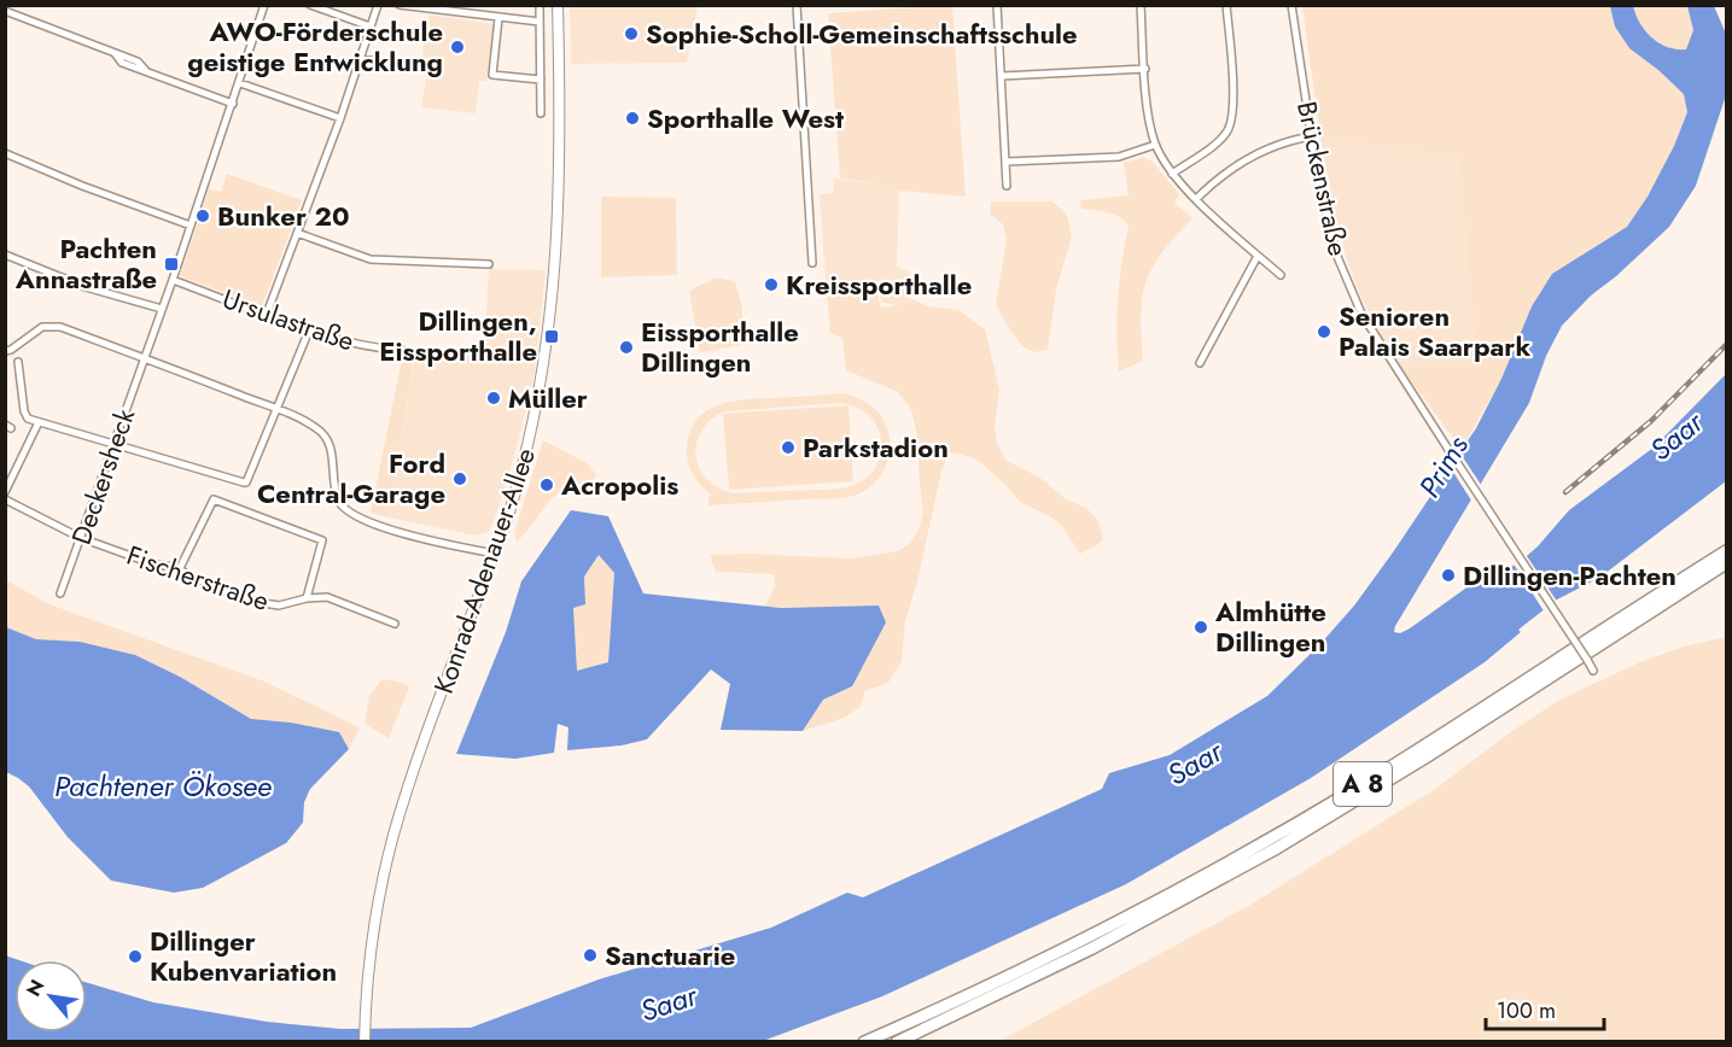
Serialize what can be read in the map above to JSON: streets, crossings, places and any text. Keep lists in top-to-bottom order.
{
  "streets": {
    "highway": ["A 8"],
    "street": [
      "Brückenstraße",
      "Ursulastraße",
      "Deckersheck",
      "Konrad-Adenauer-Allee",
      "Fischerstraße"
    ]
  },
  "crossings": [
    ["Ursulastraße", "Deckersheck"],
    ["Deckersheck", "Fischerstraße"]
  ],
  "water": ["Saar", "Prims", "Pachtener Ökosee"],
  "places": {
    "other": [
      "Sophie-Scholl-Gemeinschaftsschule",
      "AWO-Förderschule geistige Entwicklung",
      "Sporthalle West",
      "Bunker 20",
      "Kreissporthalle",
      "Senioren Palais Saarpark",
      "Eissporthalle Dillingen",
      "Müller",
      "Parkstadion",
      "Ford Central-Garage",
      "Acropolis",
      "Dillingen-Pachten",
      "Almhütte Dillingen",
      "Sanctuarie",
      "Dillinger Kubenvariation"
    ],
    "transit": ["Pachten Annastraße", "Dillingen, Eissporthalle"]
  },
  "scale_bar": "100 m",
  "north": "top left"
}
